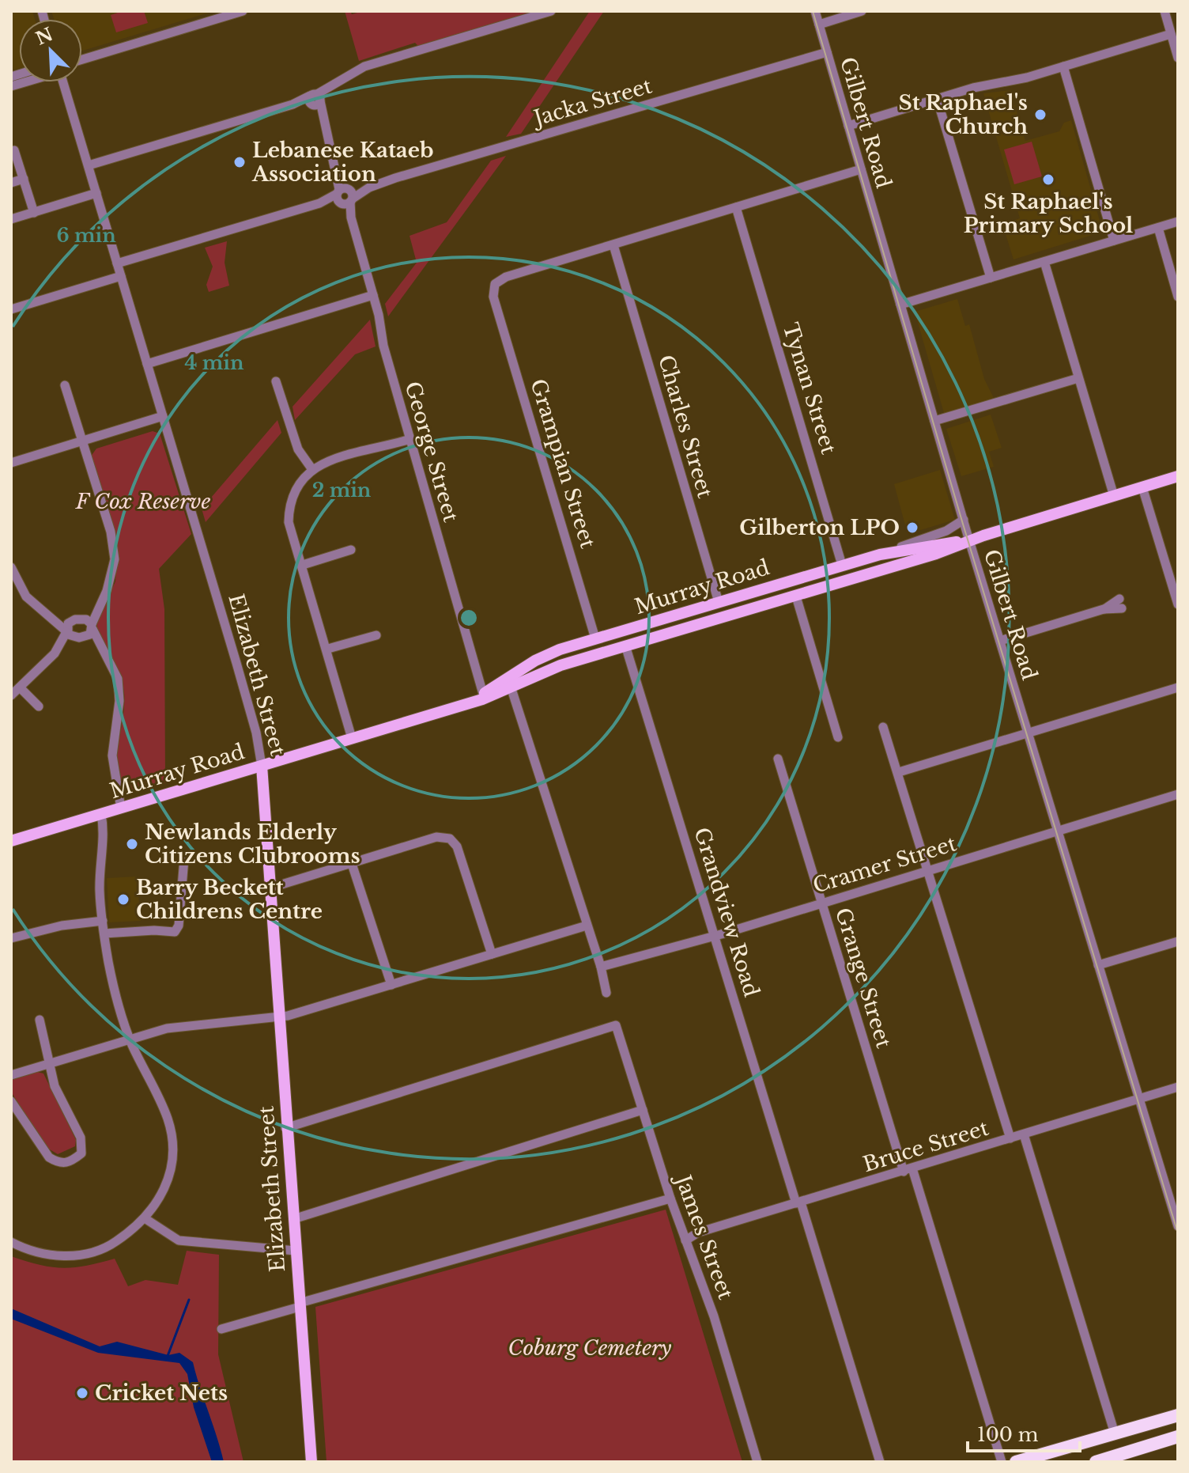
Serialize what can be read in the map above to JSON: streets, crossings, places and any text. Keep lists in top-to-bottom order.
{
  "streets": {
    "main road": [
      "Tynan Street",
      "Charles Street",
      "Grampian Street",
      "Murray Road",
      "Elizabeth Street",
      "Grandview Road"
    ],
    "street": [
      "Jacka Street",
      "Gilbert Road",
      "George Street",
      "Cramer Street",
      "Grange Street",
      "Bruce Street",
      "James Street"
    ]
  },
  "crossings": [
    ["Jacka Street", "Gilbert Road"],
    ["Jacka Street", "George Street"],
    ["Jacka Street", "Elizabeth Street"],
    ["Gilbert Road", "Murray Road"],
    ["Gilbert Road", "Cramer Street"],
    ["Gilbert Road", "Bruce Street"],
    ["Tynan Street", "Murray Road"],
    ["Charles Street", "Grampian Street"],
    ["Charles Street", "Murray Road"],
    ["George Street", "Murray Road"],
    ["Grampian Street", "Murray Road"],
    ["Murray Road", "Elizabeth Street"],
    ["Murray Road", "Grandview Road"],
    ["Elizabeth Street", "James Street"],
    ["Cramer Street", "Grandview Road"],
    ["Cramer Street", "Grange Street"],
    ["Grandview Road", "Bruce Street"],
    ["Grange Street", "Bruce Street"],
    ["Bruce Street", "James Street"]
  ],
  "parks": ["F Cox Reserve", "Coburg Cemetery"],
  "places": [
    "St Raphael's Church",
    "Lebanese Kataeb Association",
    "St Raphael's Primary School",
    "Gilberton LPO",
    "Newlands Elderly Citizens Clubrooms",
    "Barry Beckett Childrens Centre",
    "Cricket Nets"
  ],
  "scale_bar": "100 m",
  "north": "top left",
  "rings": ["6 min", "4 min", "2 min"]
}
